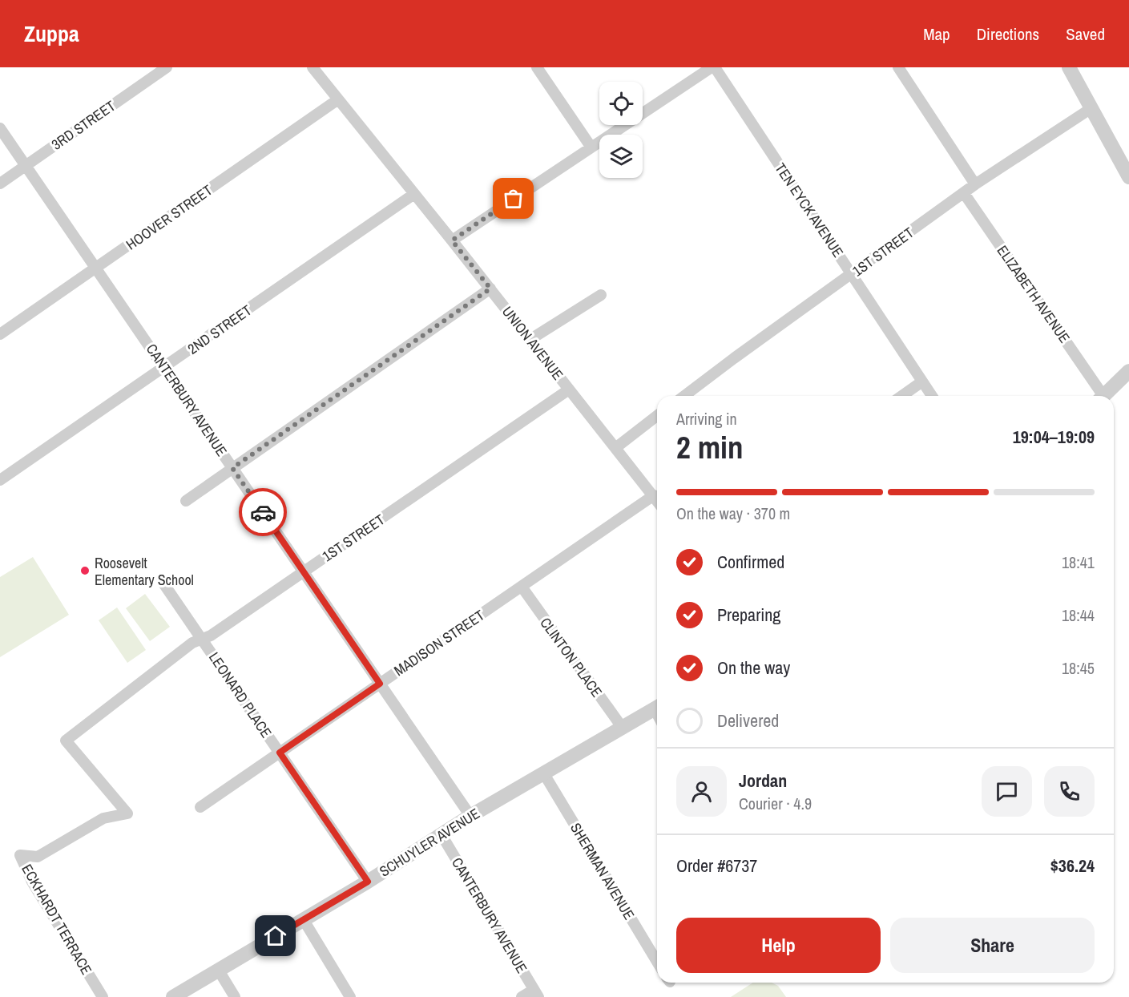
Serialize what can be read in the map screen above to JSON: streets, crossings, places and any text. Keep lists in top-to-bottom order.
{
  "streets": {
    "street": [
      "3RD STREET",
      "TEN EYCK AVENUE",
      "HOOVER STREET",
      "1ST STREET",
      "ELIZABETH AVENUE",
      "2ND STREET",
      "UNION AVENUE",
      "CANTERBURY AVENUE",
      "MADISON STREET",
      "CLINTON PLACE",
      "LEONARD PLACE",
      "SCHUYLER AVENUE",
      "SHERMAN AVENUE",
      "ECKHARDT TERRACE"
    ]
  },
  "crossings": [
    ["3RD STREET", "CANTERBURY AVENUE"],
    ["TEN EYCK AVENUE", "1ST STREET"],
    ["HOOVER STREET", "UNION AVENUE"],
    ["HOOVER STREET", "CANTERBURY AVENUE"],
    ["1ST STREET", "ELIZABETH AVENUE"],
    ["1ST STREET", "UNION AVENUE"],
    ["1ST STREET", "CANTERBURY AVENUE"],
    ["1ST STREET", "LEONARD PLACE"],
    ["1ST STREET", "ECKHARDT TERRACE"],
    ["2ND STREET", "UNION AVENUE"],
    ["2ND STREET", "CANTERBURY AVENUE"],
    ["UNION AVENUE", "MADISON STREET"],
    ["CANTERBURY AVENUE", "MADISON STREET"],
    ["CANTERBURY AVENUE", "SCHUYLER AVENUE"],
    ["MADISON STREET", "CLINTON PLACE"],
    ["MADISON STREET", "LEONARD PLACE"],
    ["CLINTON PLACE", "SCHUYLER AVENUE"],
    ["LEONARD PLACE", "SCHUYLER AVENUE"],
    ["SCHUYLER AVENUE", "SHERMAN AVENUE"]
  ],
  "places": ["Roosevelt Elementary School"],
  "page": {
    "header": "Zuppa",
    "nav": ["Map", "Directions", "Saved"],
    "heading": ["2 min", "Arriving in", "19:04–19:09"],
    "panel": [
      "Jordan",
      "Courier · 4.9",
      "Order #6737",
      "$36.24"
    ],
    "bar": "On the way · 370 m",
    "list": [
      ["Confirmed", "18:41"],
      ["Preparing", "18:44"],
      ["On the way", "18:45"],
      "Delivered"
    ],
    "buttons": ["Help", "Share"]
  }
}
